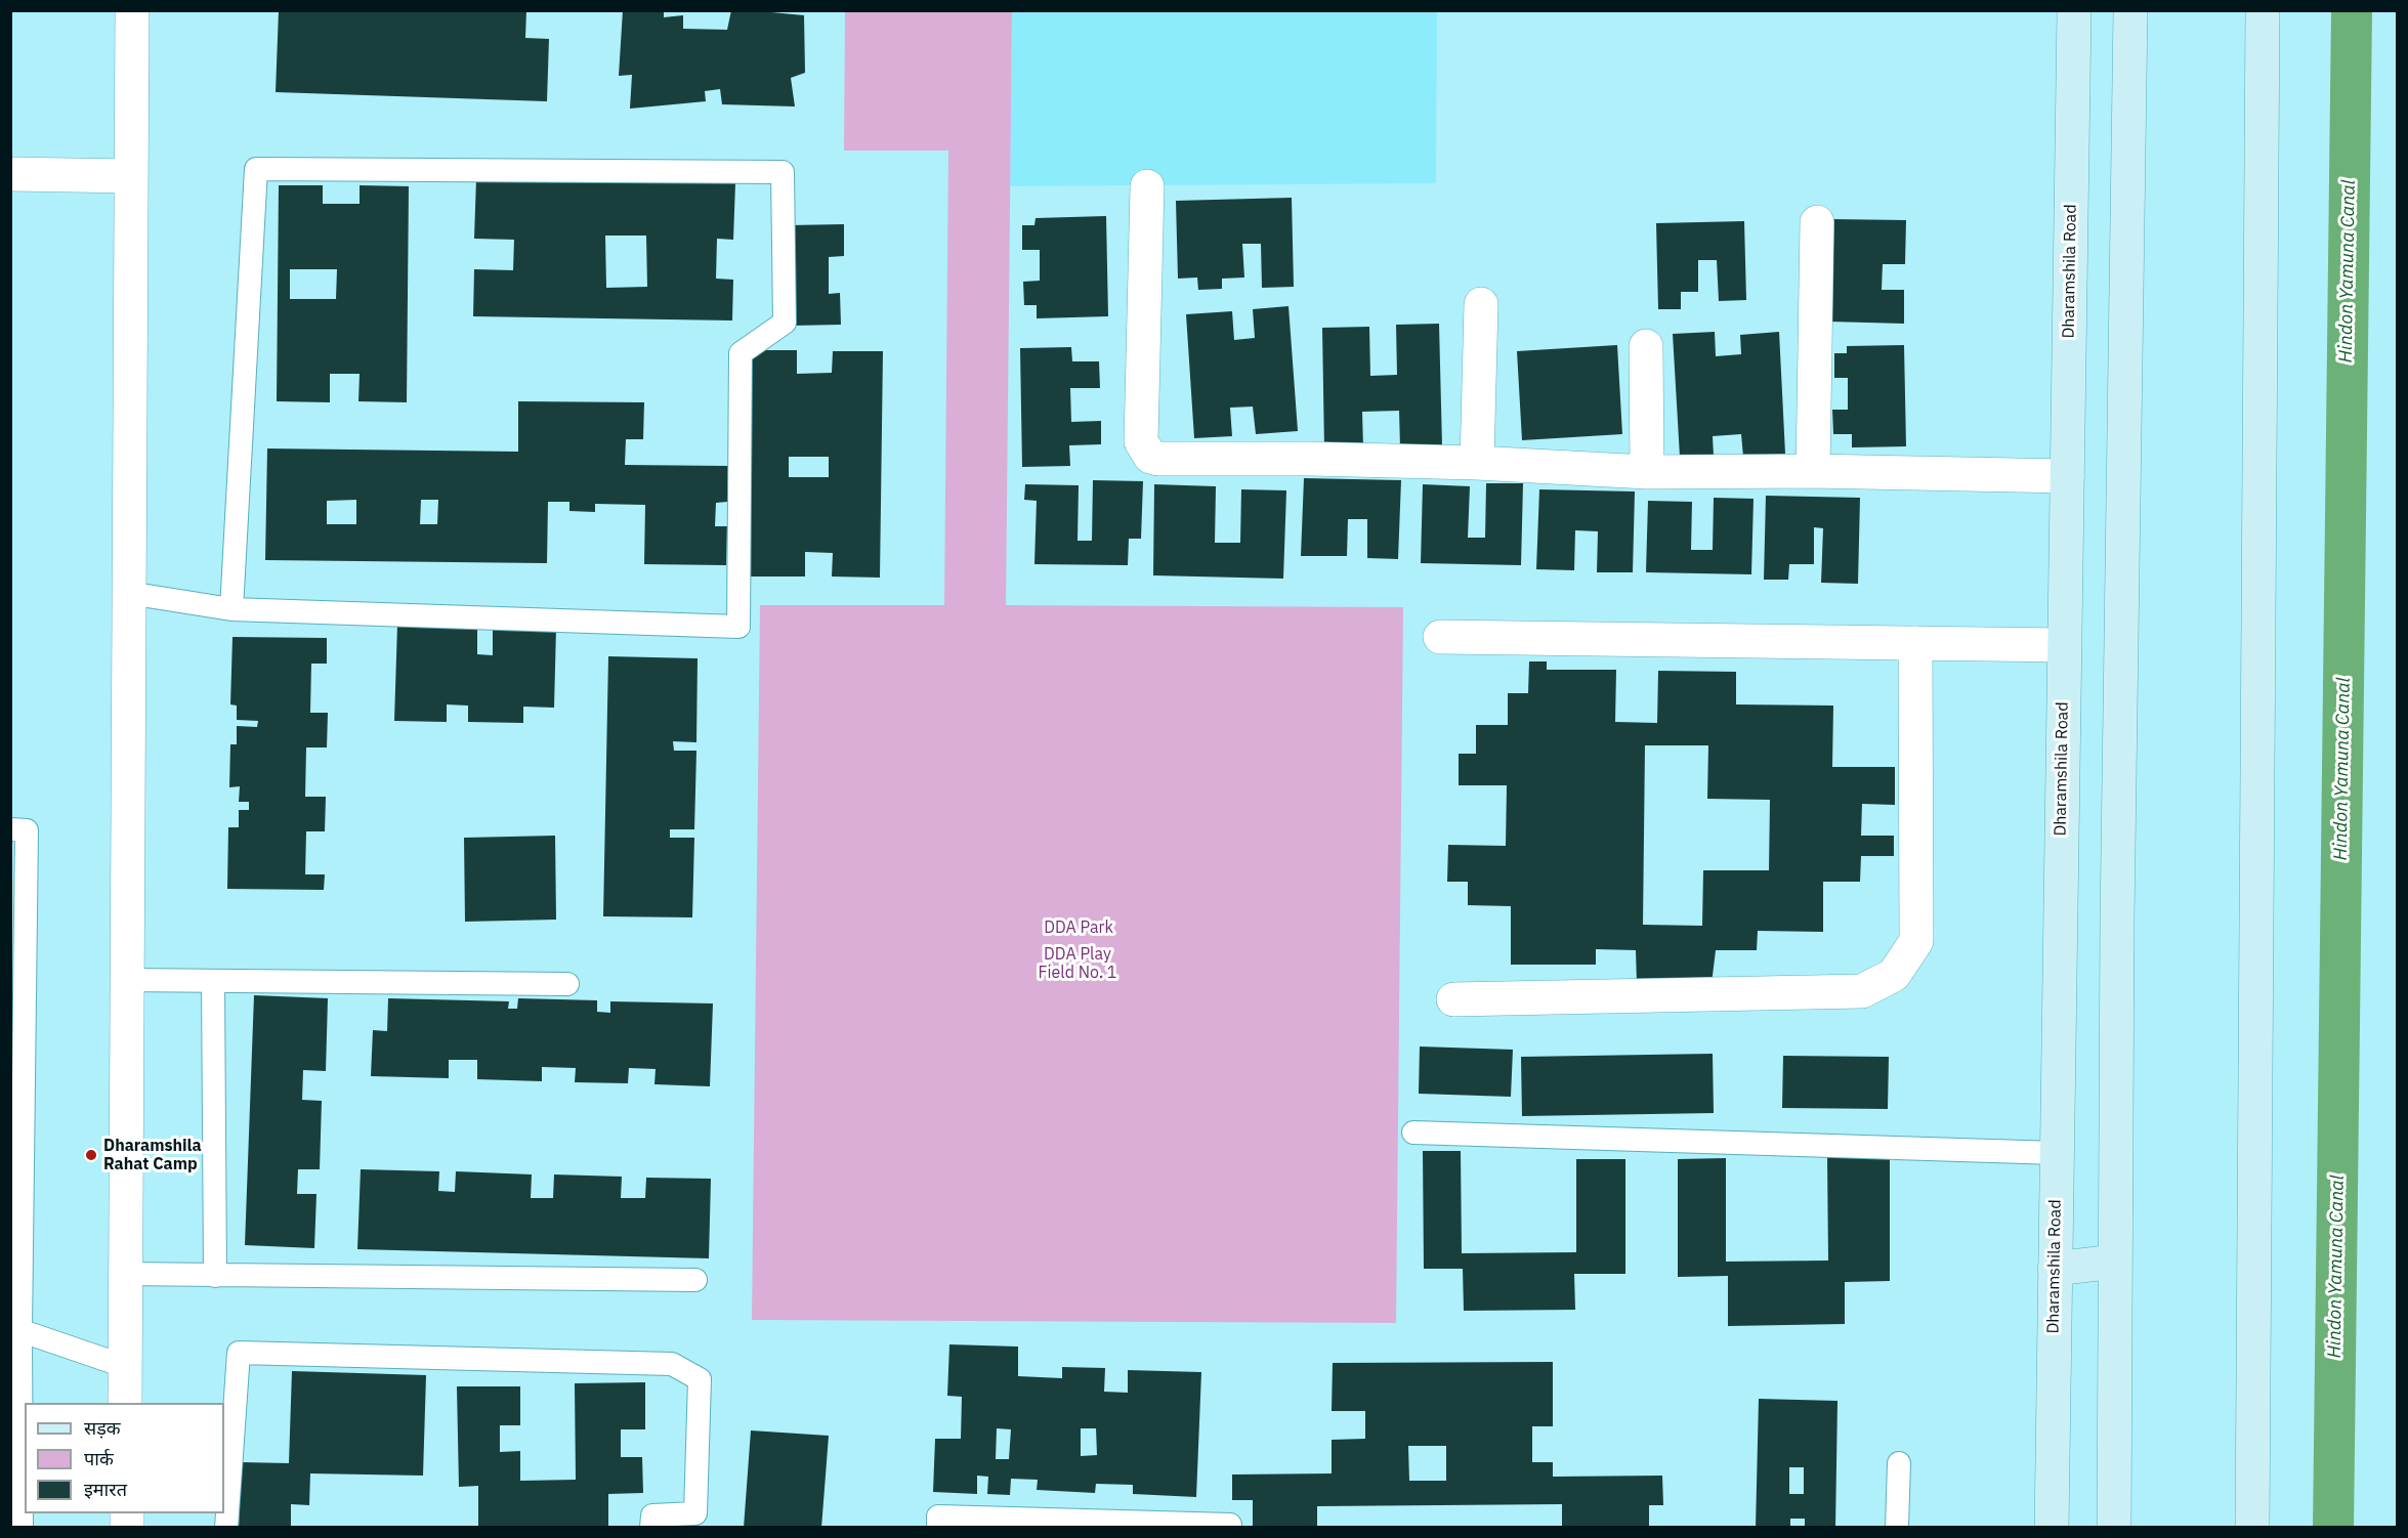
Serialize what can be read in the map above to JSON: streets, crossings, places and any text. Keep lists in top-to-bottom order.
{
  "streets": {
    "street": ["Dharamshila Road"]
  },
  "water": ["Hindon Yamuna Canal"],
  "parks": ["DDA Park", "DDA Play Field No. 1"],
  "places": ["Dharamshila Rahat Camp"],
  "legend": ["सड़क", "पार्क", "इमारत"]
}
